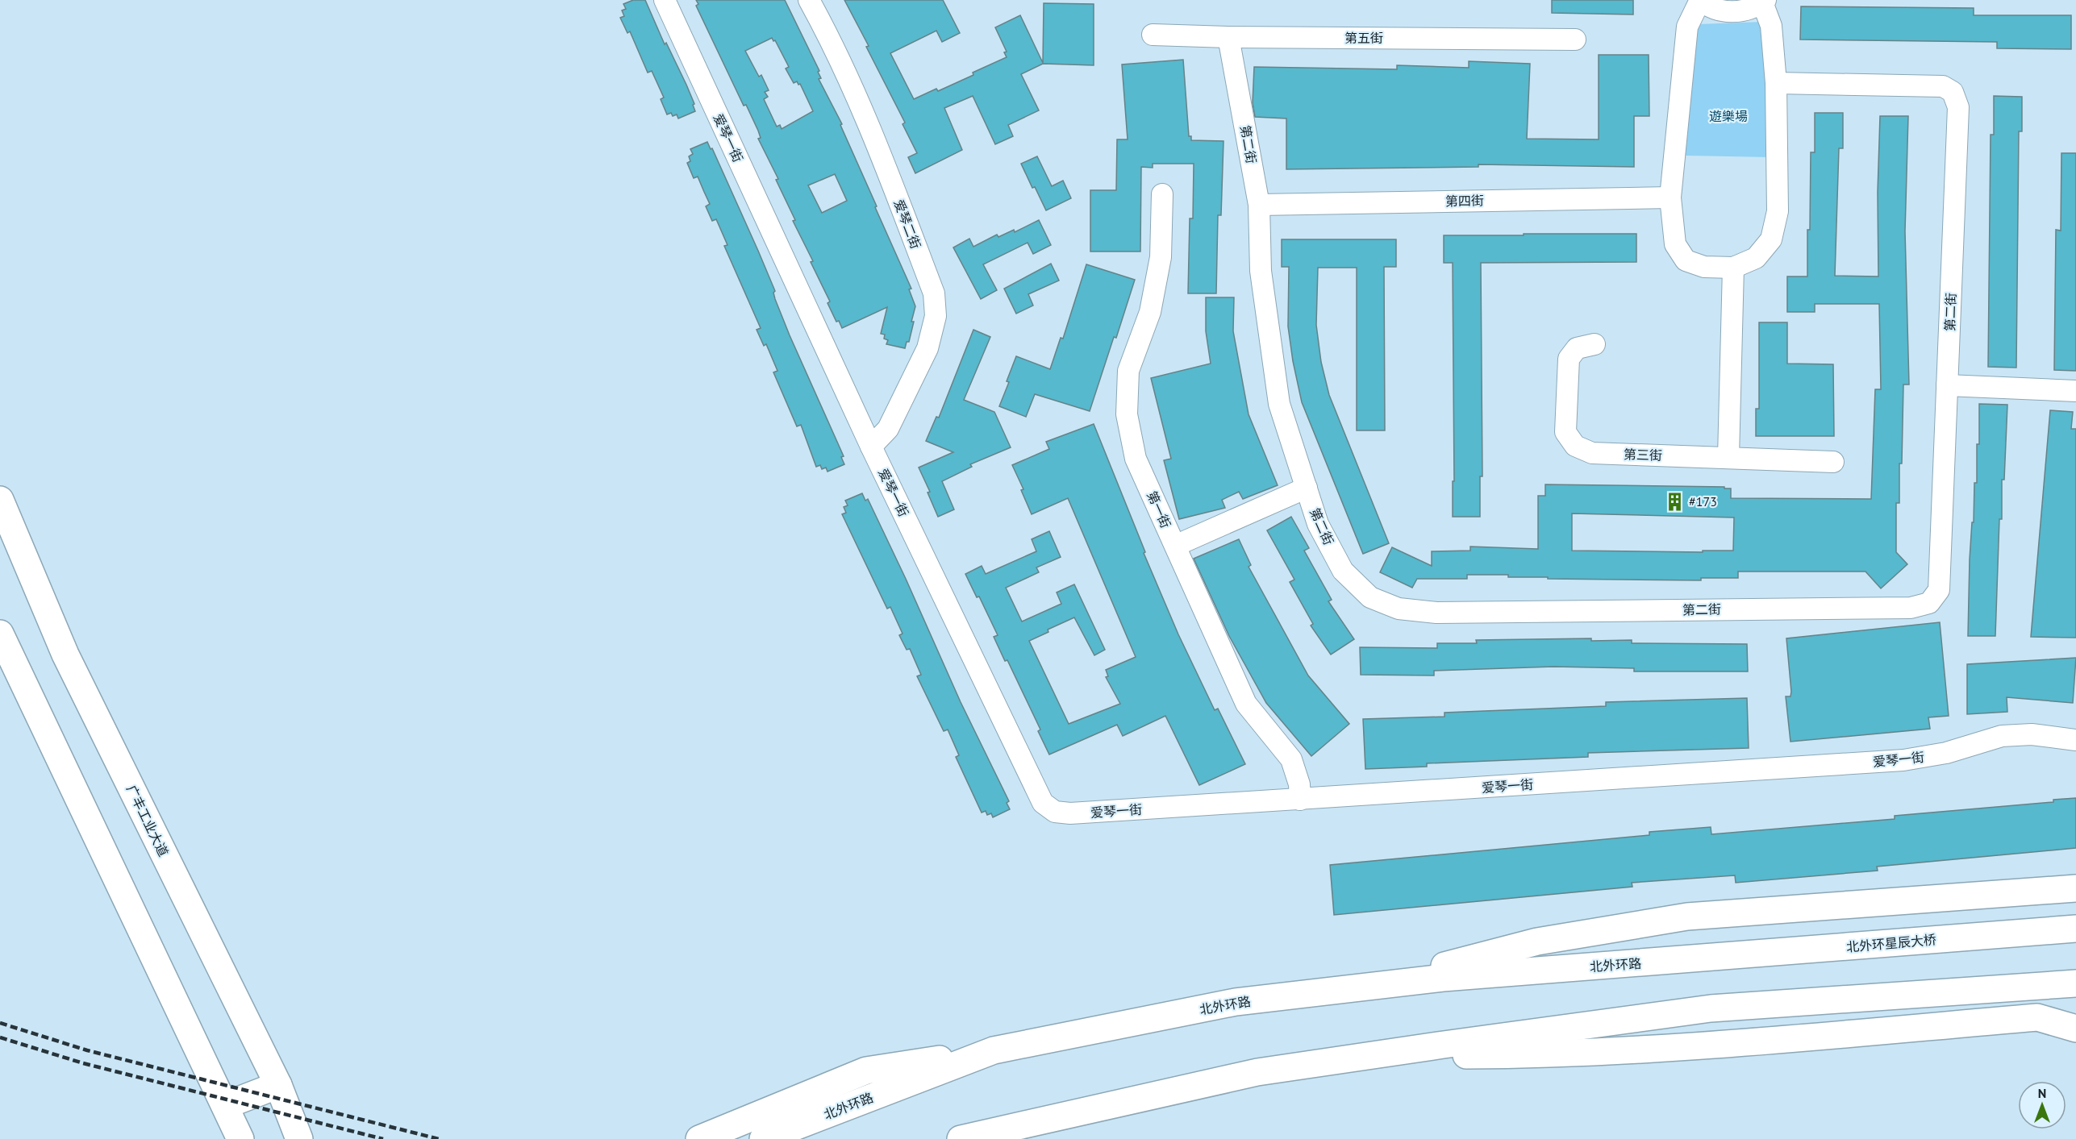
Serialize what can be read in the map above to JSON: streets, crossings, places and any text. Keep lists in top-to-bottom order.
{
  "streets": {
    "main road": ["广丰工业大道", "北外环星辰大桥", "北外环路"],
    "street": [
      "第五街",
      "爱琴一街",
      "第二街",
      "第四街",
      "爱琴二街",
      "第三街",
      "第一街"
    ]
  },
  "crossings": [
    ["第五街", "第二街"],
    ["爱琴一街", "爱琴二街"],
    ["爱琴一街", "第一街"],
    ["第二街", "第四街"],
    ["北外环星辰大桥", "北外环路"]
  ],
  "parks": ["遊樂場"],
  "places": {
    "building": ["#173"]
  },
  "north": "top"
}
